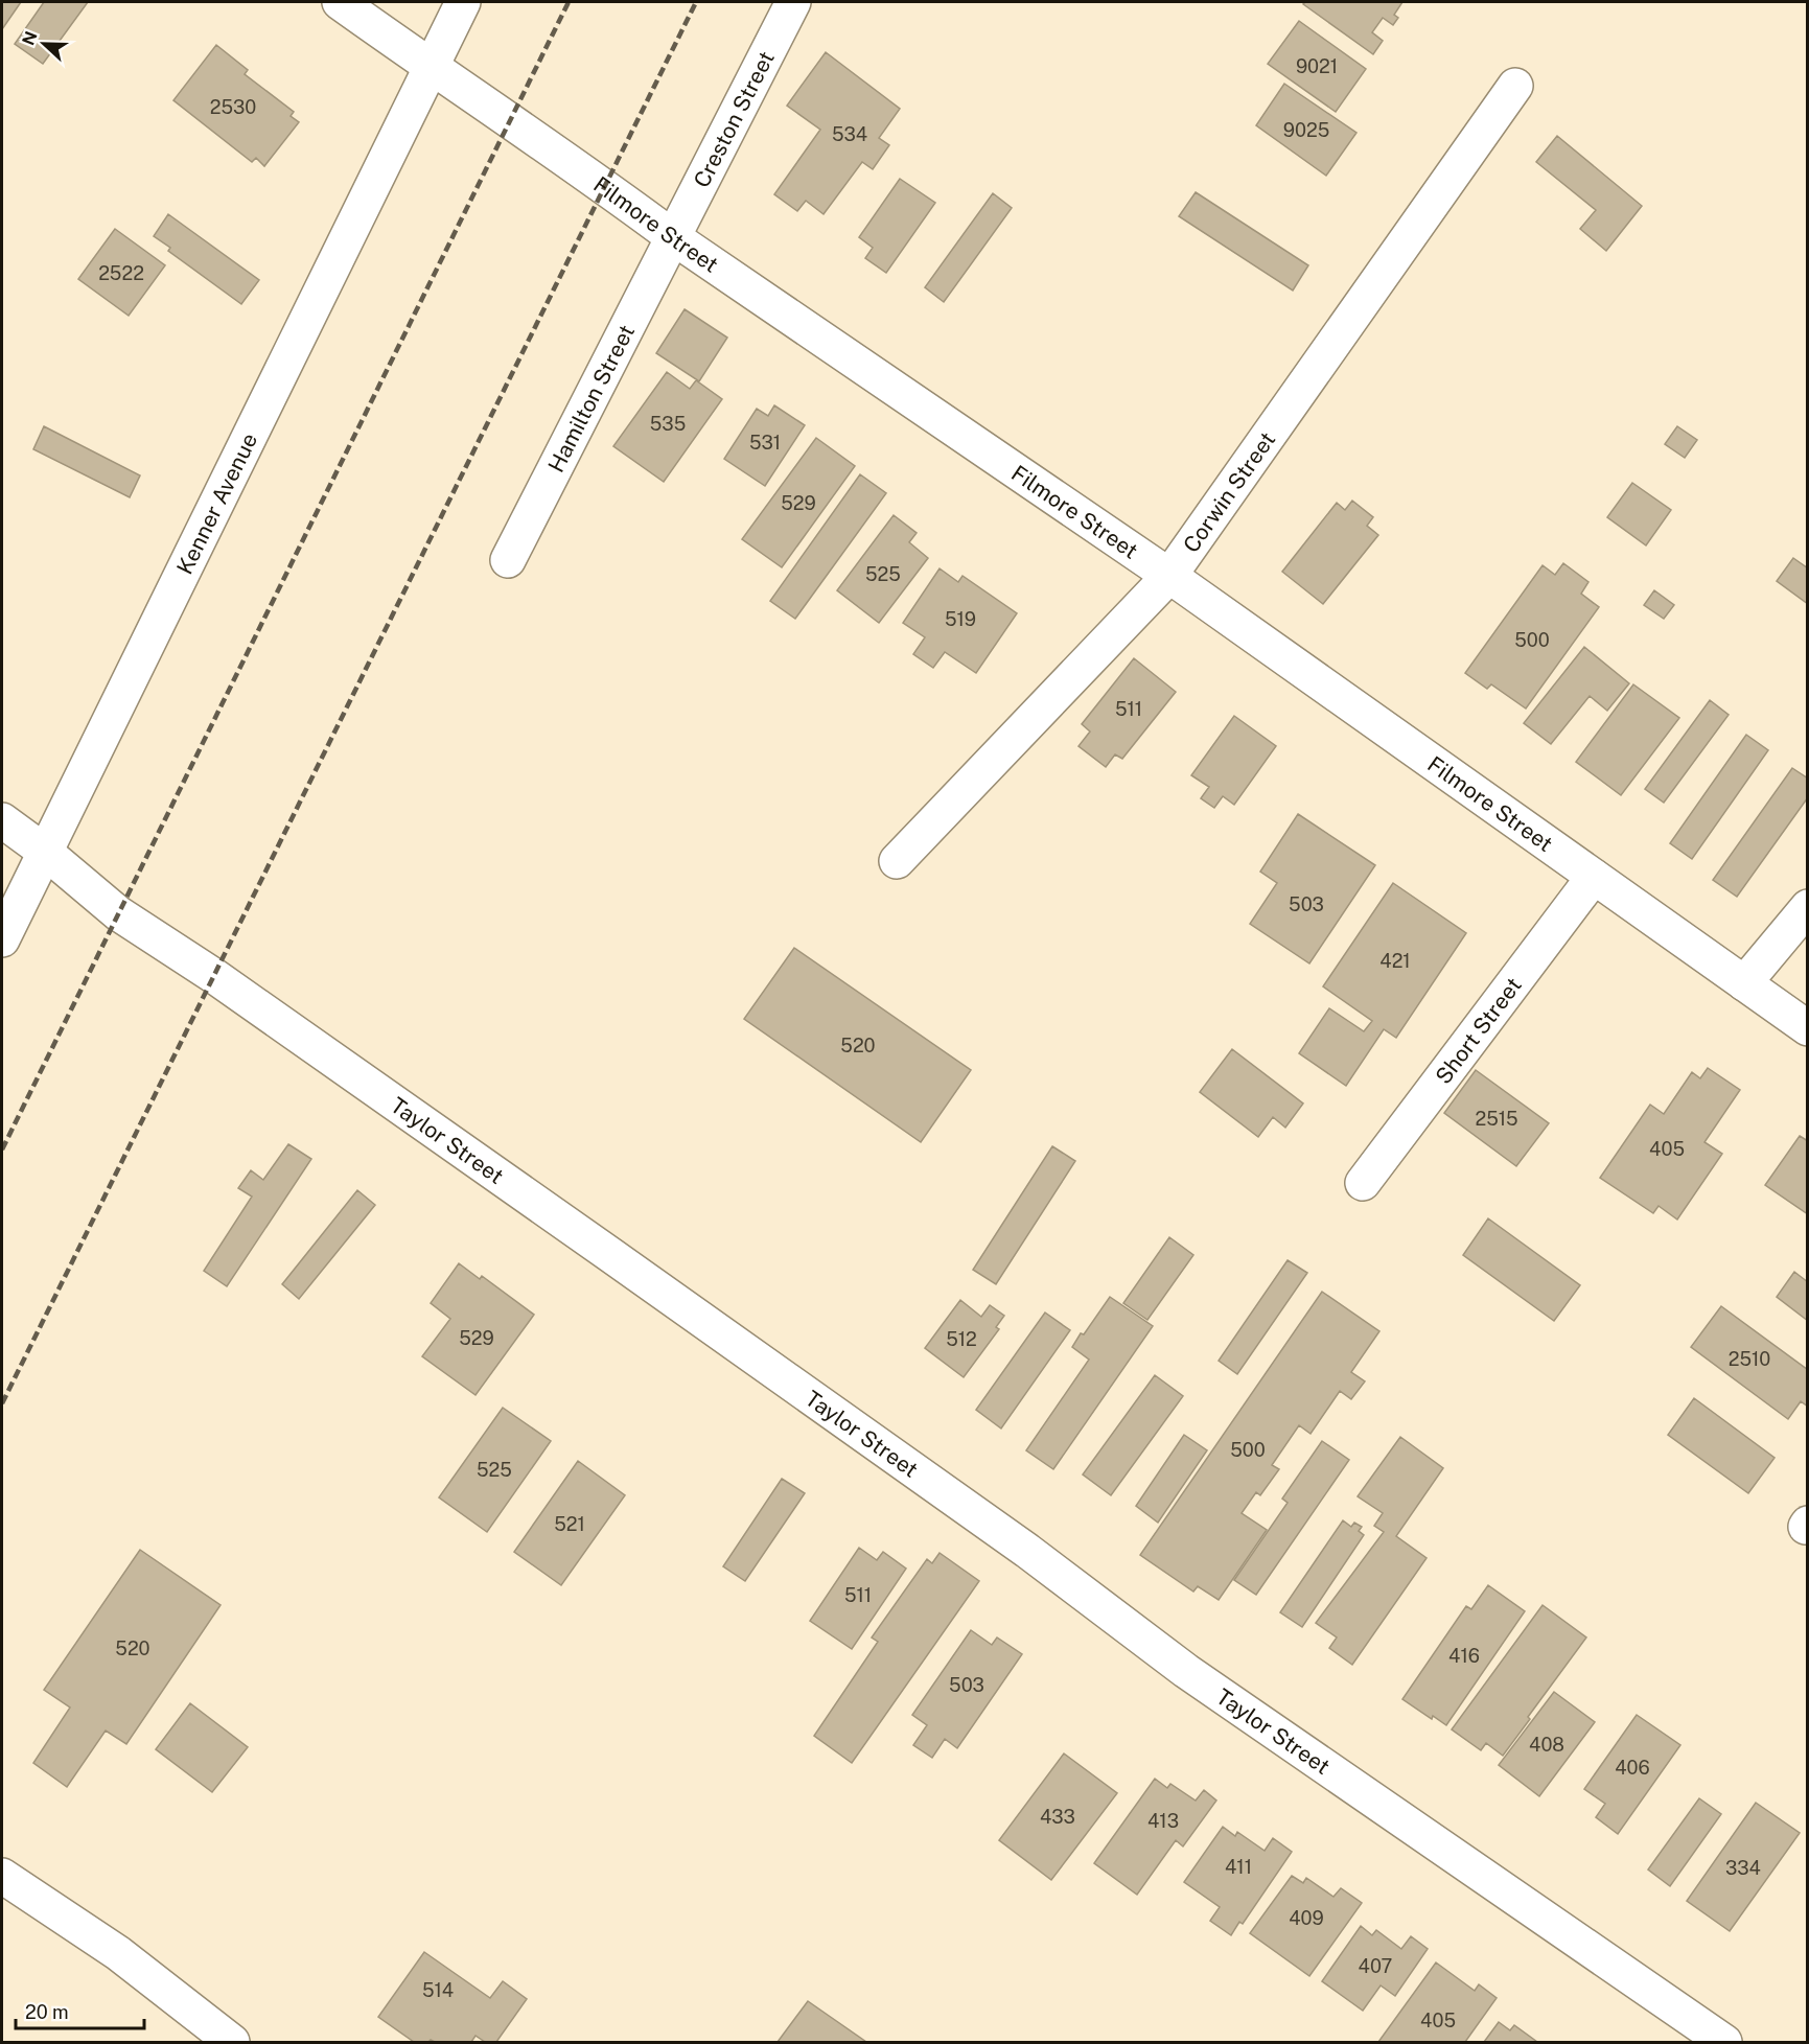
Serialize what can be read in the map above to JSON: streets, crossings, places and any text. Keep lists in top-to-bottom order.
{
  "streets": {
    "street": [
      "Creston Street",
      "Filmore Street",
      "Hamilton Street",
      "Corwin Street",
      "Kenner Avenue",
      "Short Street",
      "Taylor Street"
    ]
  },
  "crossings": [
    ["Creston Street", "Filmore Street"],
    ["Creston Street", "Hamilton Street"],
    ["Filmore Street", "Hamilton Street"],
    ["Filmore Street", "Corwin Street"],
    ["Filmore Street", "Kenner Avenue"],
    ["Filmore Street", "Short Street"],
    ["Kenner Avenue", "Taylor Street"]
  ],
  "house_numbers": [
    "9021",
    "2530",
    "9025",
    "534",
    "2522",
    "535",
    "531",
    "529",
    "525",
    "519",
    "500",
    "511",
    "503",
    "421",
    "520",
    "2515",
    "405",
    "529",
    "512",
    "2510",
    "500",
    "525",
    "521",
    "511",
    "520",
    "416",
    "503",
    "408",
    "406",
    "433",
    "413",
    "411",
    "334",
    "409",
    "407",
    "514",
    "405"
  ],
  "scale_bar": "20 m",
  "north": "left"
}
